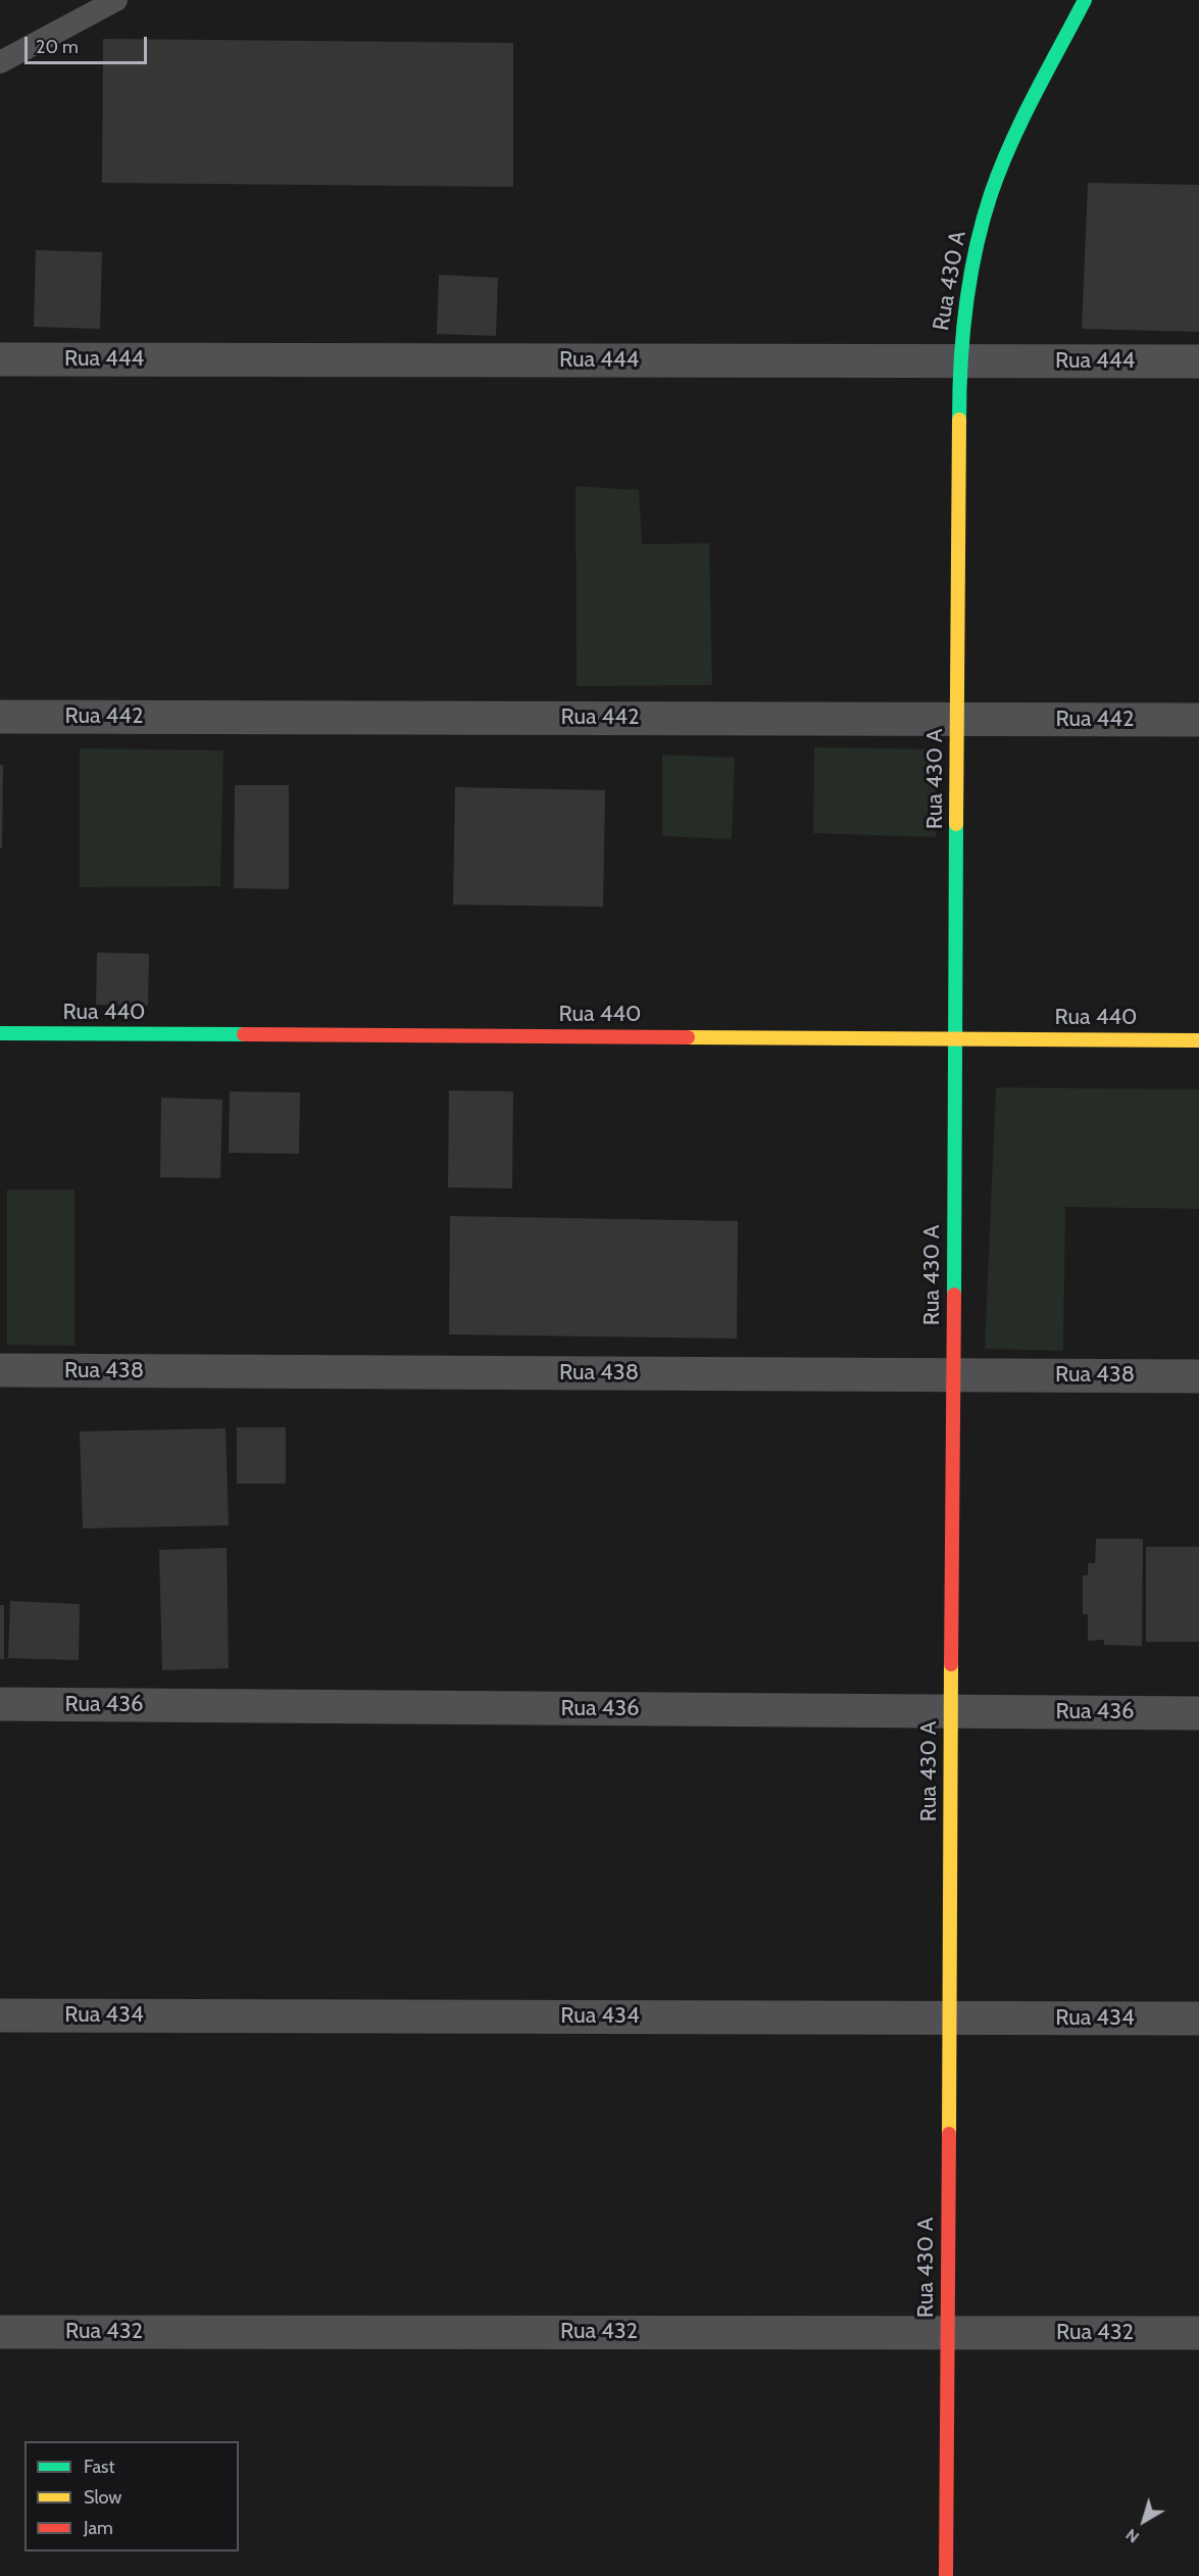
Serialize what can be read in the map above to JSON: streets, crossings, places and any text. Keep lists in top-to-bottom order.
{
  "streets": {
    "street": [
      "Rua 430 A",
      "Rua 444",
      "Rua 442",
      "Rua 440",
      "Rua 438",
      "Rua 436",
      "Rua 434",
      "Rua 432"
    ]
  },
  "crossings": [
    ["Rua 430 A", "Rua 444"],
    ["Rua 430 A", "Rua 442"],
    ["Rua 430 A", "Rua 440"],
    ["Rua 430 A", "Rua 438"],
    ["Rua 430 A", "Rua 436"],
    ["Rua 430 A", "Rua 434"],
    ["Rua 430 A", "Rua 432"]
  ],
  "legend": ["Fast", "Slow", "Jam"],
  "scale_bar": "20 m",
  "north": "bottom left"
}
